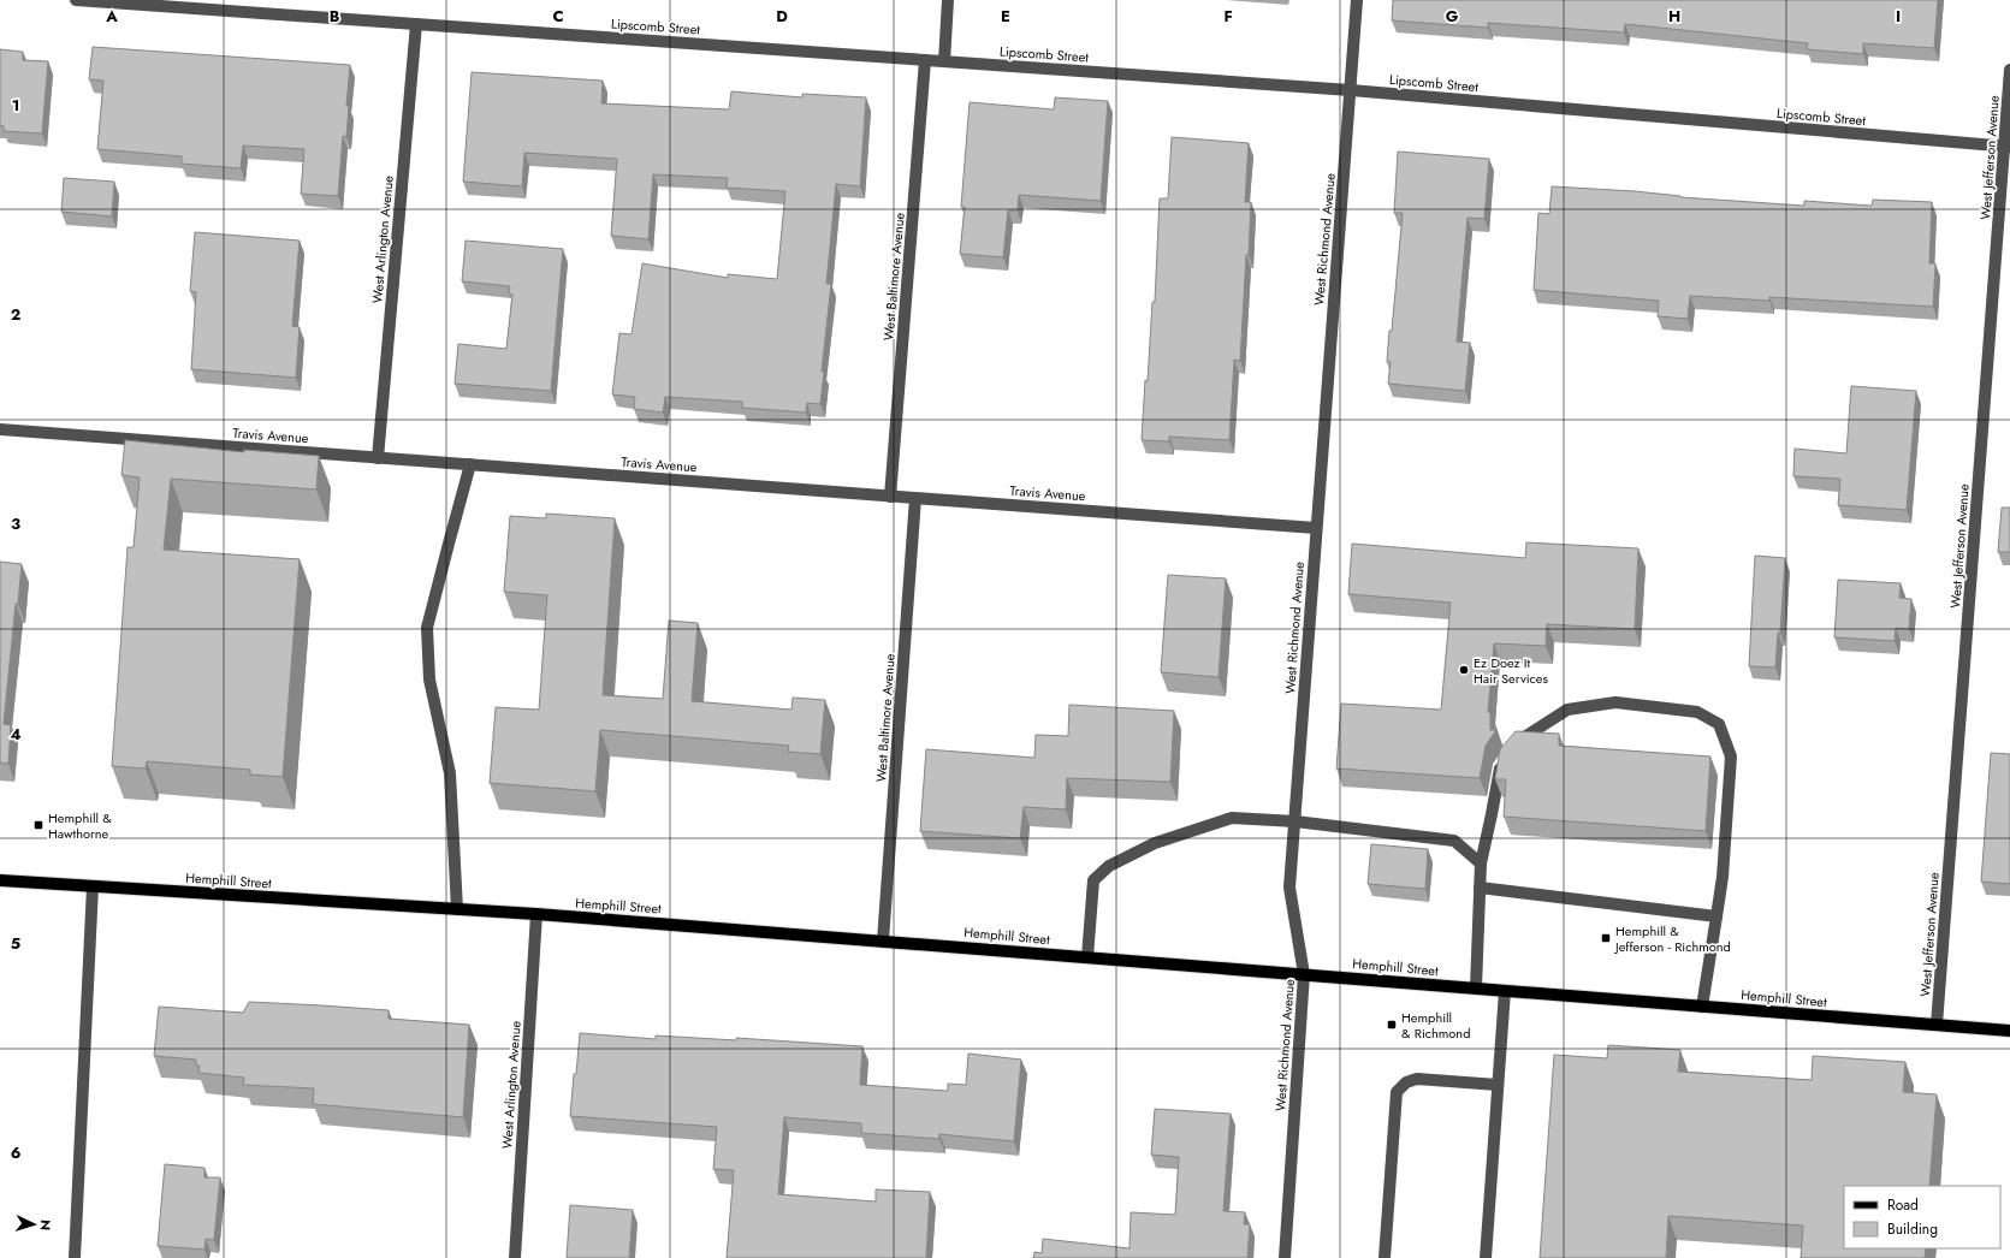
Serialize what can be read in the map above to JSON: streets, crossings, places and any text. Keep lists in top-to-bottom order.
{
  "streets": {
    "main road": ["Hemphill Street"],
    "street": [
      "Lipscomb Street",
      "West Jefferson Avenue",
      "West Arlington Avenue",
      "West Richmond Avenue",
      "West Baltimore Avenue",
      "Travis Avenue"
    ]
  },
  "crossings": [
    ["Lipscomb Street", "West Jefferson Avenue"],
    ["Lipscomb Street", "West Arlington Avenue"],
    ["Lipscomb Street", "West Richmond Avenue"],
    ["Lipscomb Street", "West Baltimore Avenue"],
    ["West Jefferson Avenue", "Hemphill Street"],
    ["West Arlington Avenue", "Travis Avenue"],
    ["West Arlington Avenue", "Hemphill Street"],
    ["West Richmond Avenue", "Travis Avenue"],
    ["West Richmond Avenue", "Hemphill Street"],
    ["West Baltimore Avenue", "Travis Avenue"],
    ["West Baltimore Avenue", "Hemphill Street"]
  ],
  "places": {
    "other": ["Ez Doez It Hair Services"],
    "transit": ["Hemphill & Hawthorne", "Hemphill & Jefferson - Richmond", "Hemphill & Richmond"]
  },
  "legend": ["Road", "Building"],
  "north": "right",
  "grid": {
    "columns": [
      "A",
      "B",
      "C",
      "D",
      "E",
      "F",
      "G",
      "H",
      "I"
    ],
    "rows": [
      "1",
      "2",
      "3",
      "4",
      "5",
      "6"
    ]
  }
}
